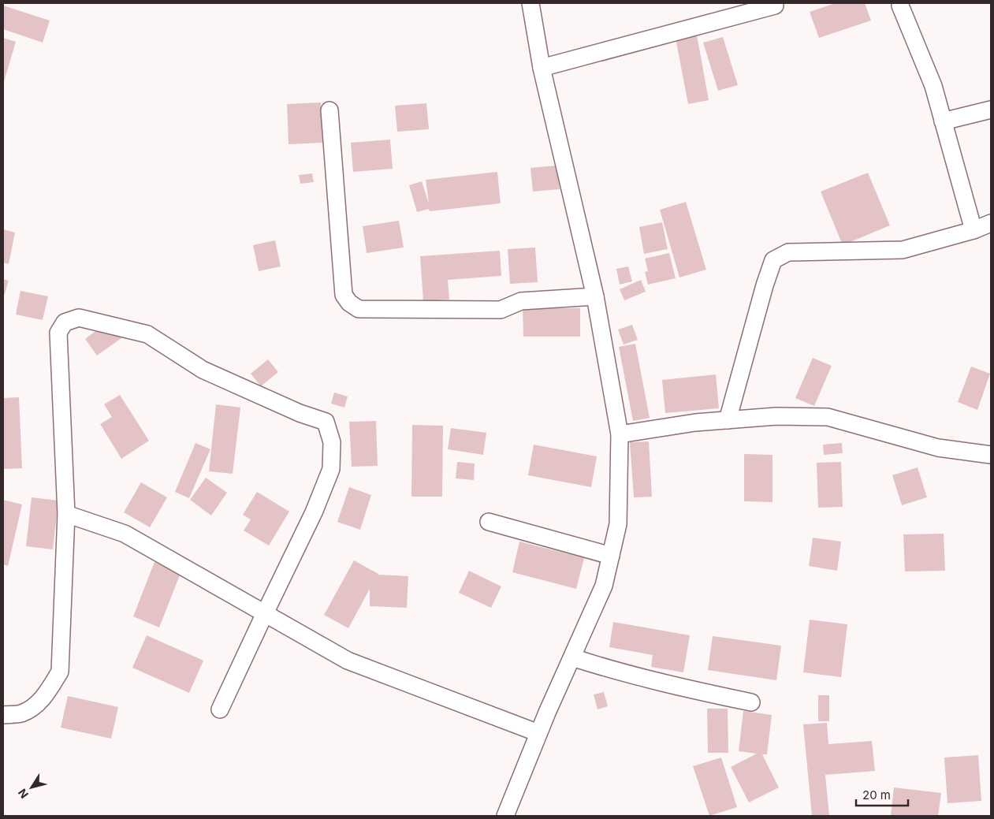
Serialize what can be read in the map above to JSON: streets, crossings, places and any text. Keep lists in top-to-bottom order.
{
  "scale_bar": "20 m",
  "north": "bottom left"
}
